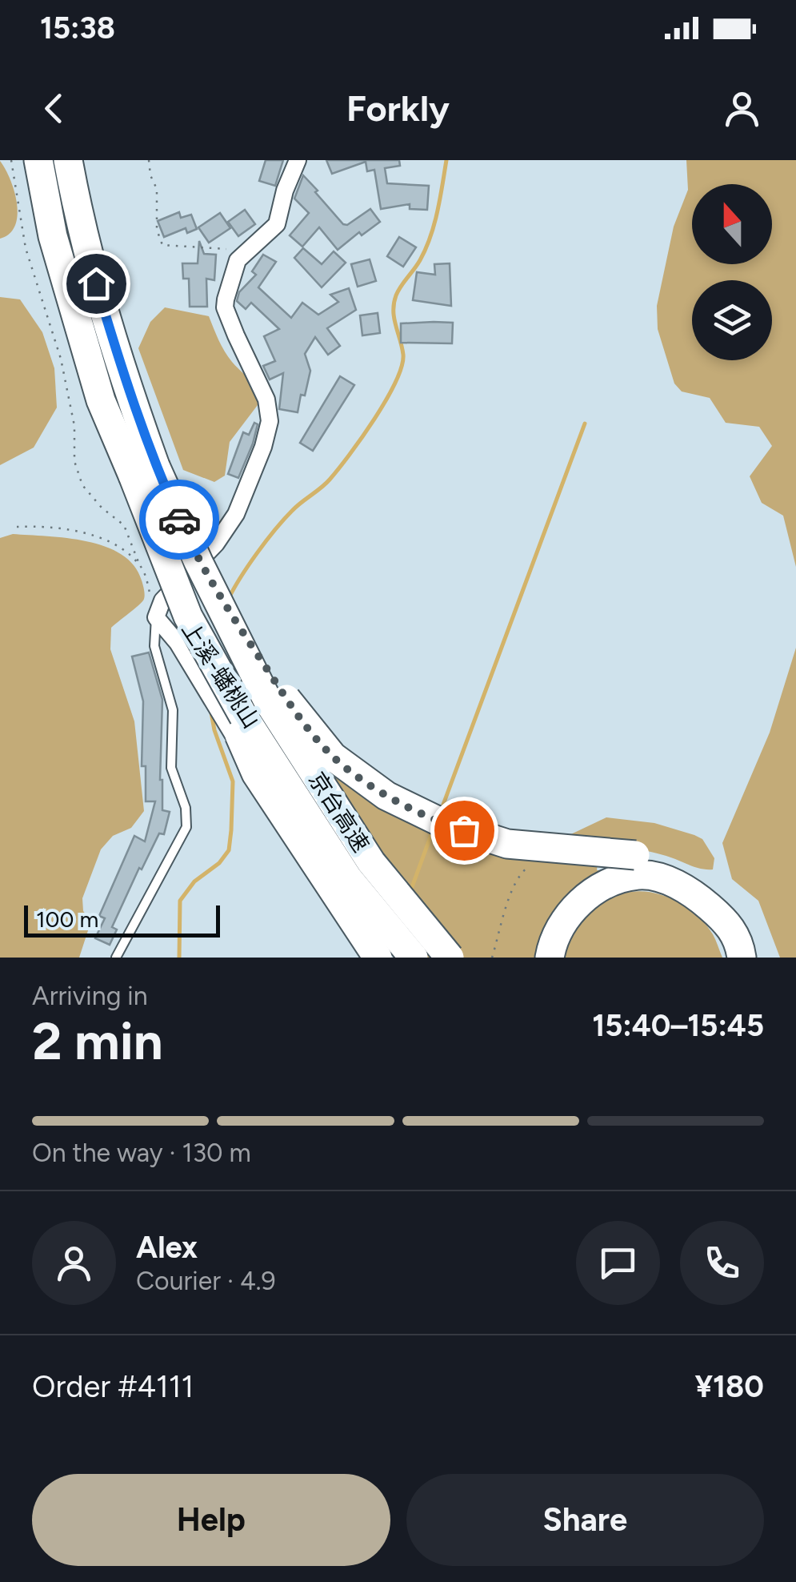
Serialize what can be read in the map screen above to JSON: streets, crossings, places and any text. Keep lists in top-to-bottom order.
{
  "streets": {
    "highway": ["京台高速"],
    "street": ["上溪-蟠桃山"]
  },
  "scale_bar": "100 m",
  "north": "top",
  "page": {
    "status": "15:38",
    "header": "Forkly",
    "scale": "100 m",
    "heading": ["2 min", "Arriving in", "15:40–15:45"],
    "panel": [
      "Alex",
      "Courier · 4.9",
      "Order #4111",
      "¥180"
    ],
    "bar": "On the way · 130 m",
    "buttons": ["Help", "Share"]
  }
}
